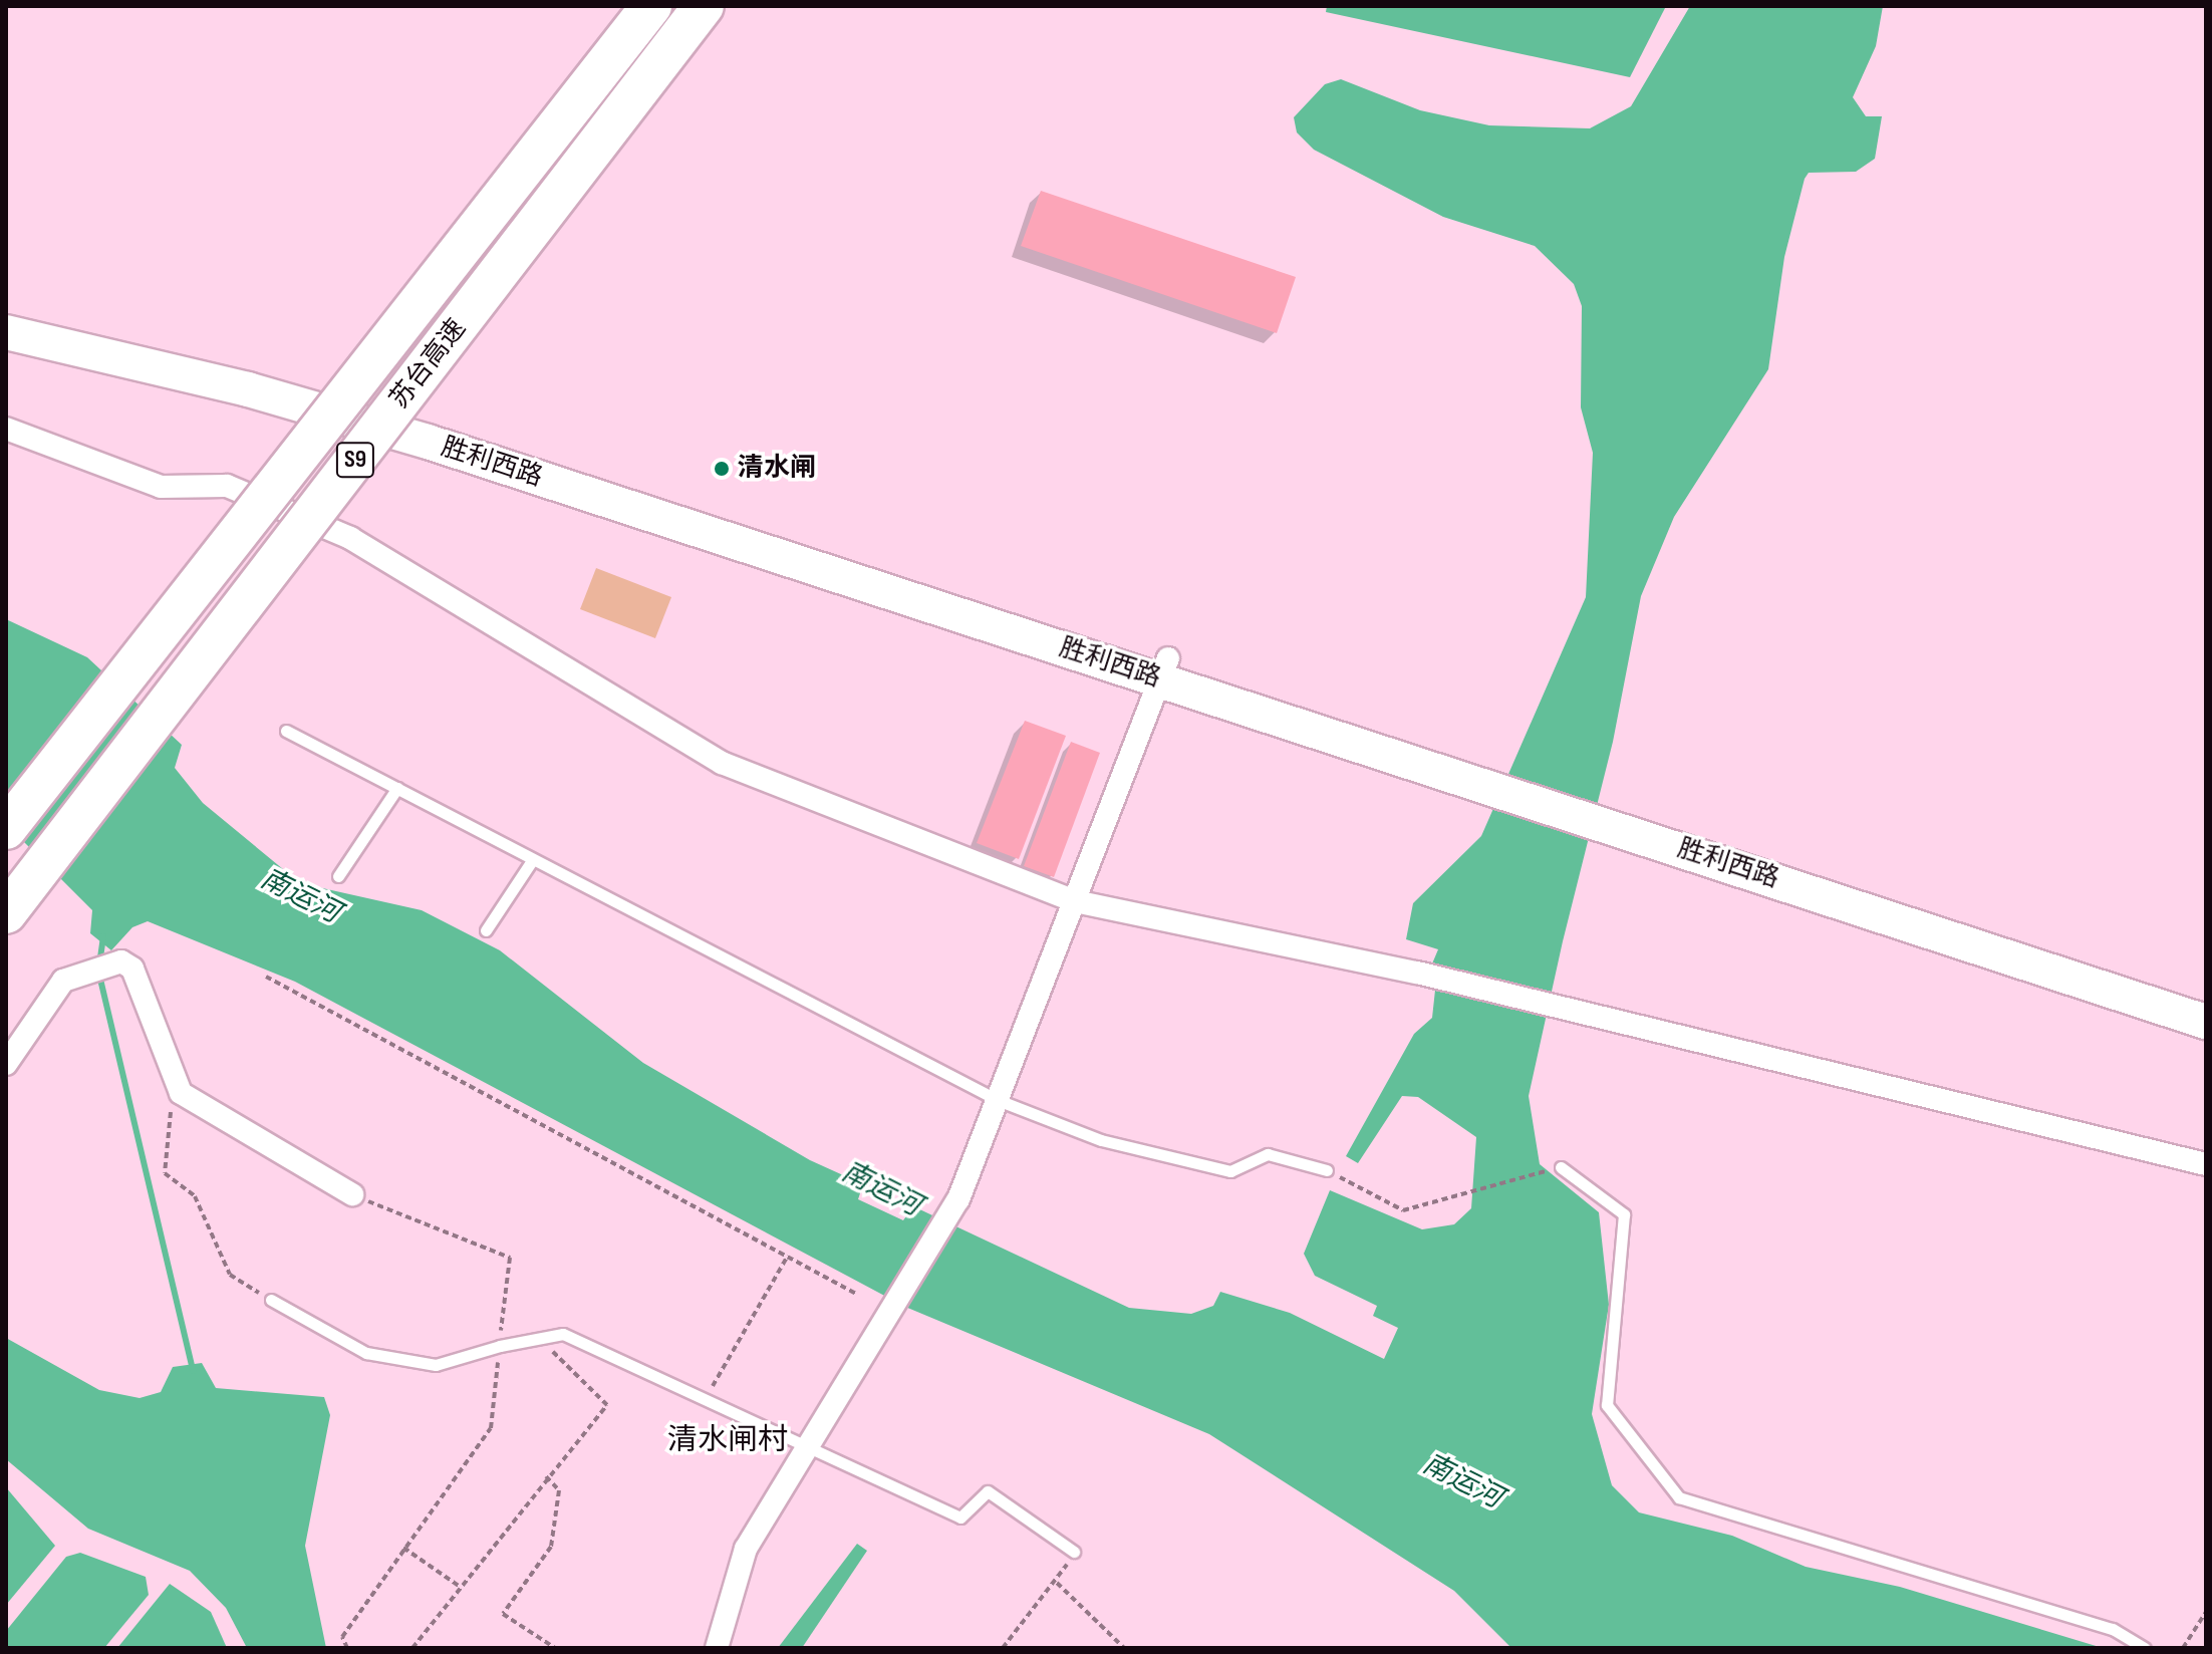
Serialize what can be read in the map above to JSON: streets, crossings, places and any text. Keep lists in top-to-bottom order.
{
  "streets": {
    "highway": ["苏台高速", "S9"],
    "main road": ["胜利西路"]
  },
  "districts": ["清水闸村"],
  "water": ["南运河"],
  "places": ["清水闸"]
}
